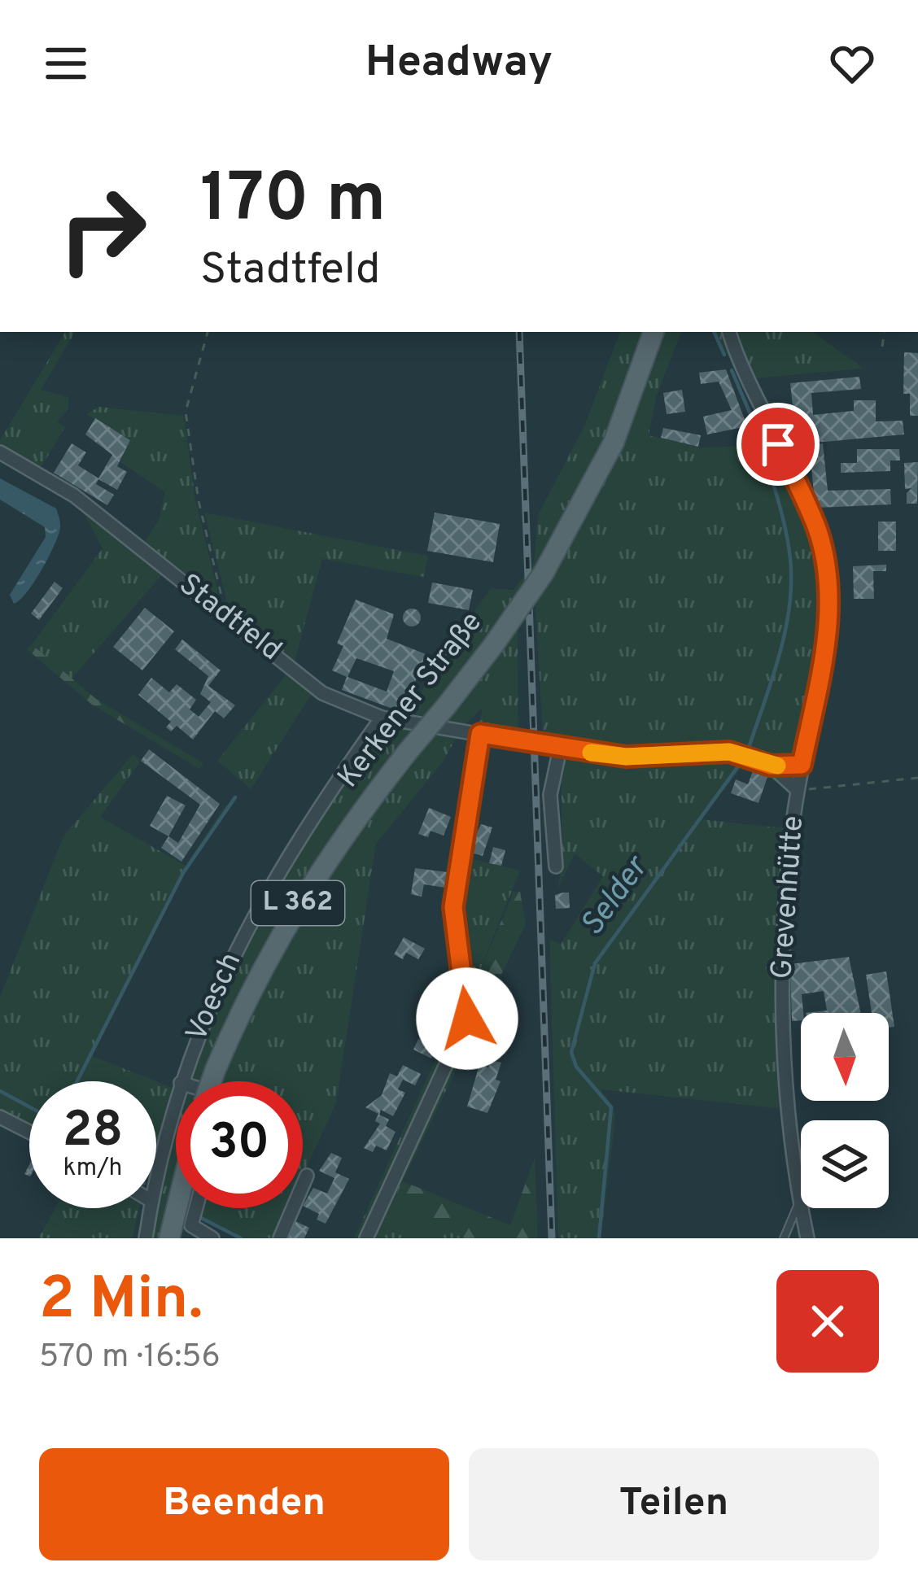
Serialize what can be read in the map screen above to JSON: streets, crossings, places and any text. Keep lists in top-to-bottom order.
{
  "streets": {
    "main road": ["Kerkener Straße", "L 362"],
    "street": ["Stadtfeld", "Grevenhütte", "Voesch"]
  },
  "crossings": [
    ["Stadtfeld", "Grevenhütte"],
    ["Stadtfeld", "Voesch"]
  ],
  "water": ["Selder"],
  "north": "bottom",
  "page": {
    "header": "Headway",
    "turn": ["170 m", "Stadtfeld"],
    "speed": "28 km/h",
    "limit": "30",
    "heading": ["2 Min.", "570 m · 16:56"],
    "buttons": ["Beenden", "Teilen"]
  }
}
